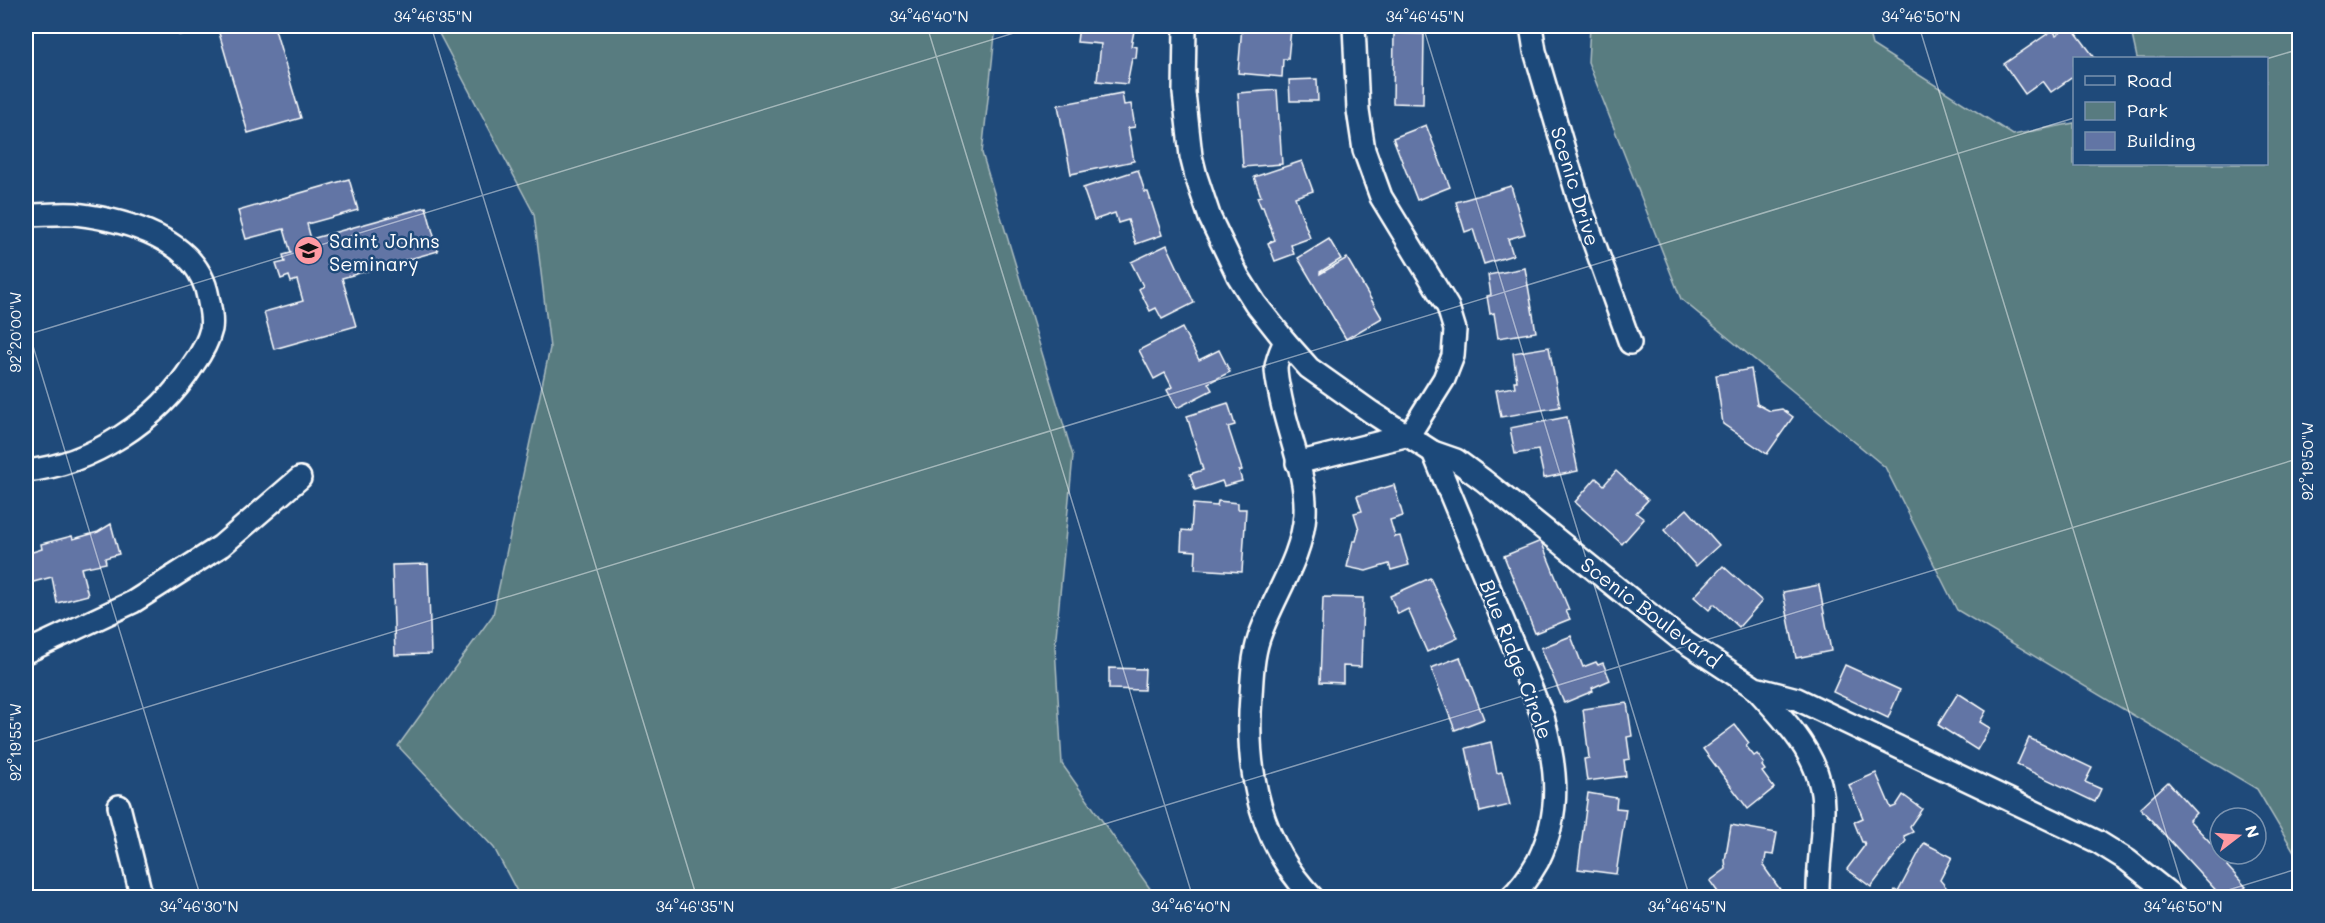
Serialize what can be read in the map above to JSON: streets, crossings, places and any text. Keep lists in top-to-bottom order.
{
  "streets": {
    "street": ["Scenic Drive", "Scenic Boulevard", "Blue Ridge Circle"]
  },
  "crossings": [
    ["Scenic Boulevard", "Blue Ridge Circle"]
  ],
  "places": {
    "school or university": ["Saint Johns Seminary"]
  },
  "legend": ["Road", "Park", "Building"],
  "north": "right",
  "coordinates": [
    "34°46'35\"N",
    "34°46'40\"N",
    "34°46'45\"N",
    "34°46'50\"N",
    "92°20'00\"W",
    "92°19'50\"W",
    "92°19'55\"W",
    "34°46'30\"N"
  ]
}
